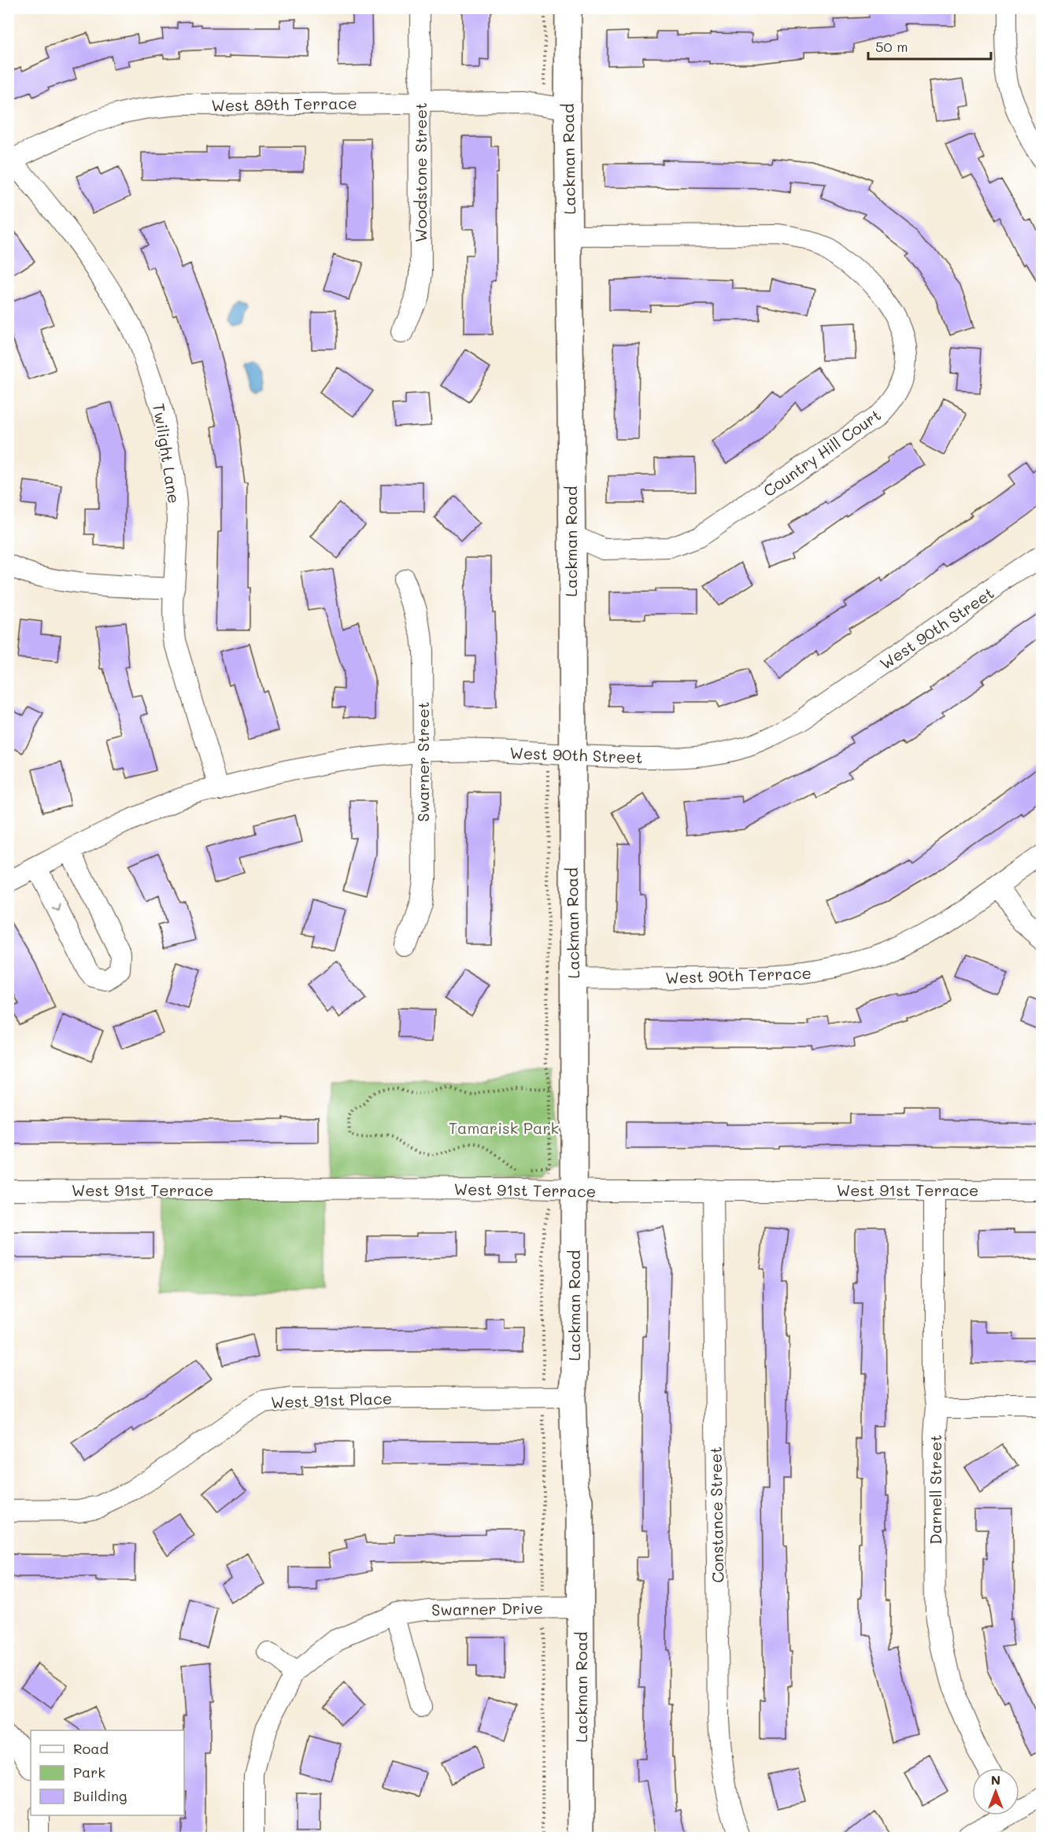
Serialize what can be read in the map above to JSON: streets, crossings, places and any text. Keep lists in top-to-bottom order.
{
  "streets": {
    "main road": ["Lackman Road"],
    "street": [
      "West 89th Terrace",
      "Woodstone Street",
      "Country Hill Court",
      "Twilight Lane",
      "West 90th Street",
      "Swarner Street",
      "West 90th Terrace",
      "West 91st Terrace",
      "West 91st Place",
      "Darnell Street",
      "Constance Street",
      "Swarner Drive"
    ]
  },
  "crossings": [
    ["West 89th Terrace", "Lackman Road"],
    ["West 89th Terrace", "Woodstone Street"],
    ["West 89th Terrace", "Twilight Lane"],
    ["Lackman Road", "Country Hill Court"],
    ["Lackman Road", "West 90th Street"],
    ["Lackman Road", "West 90th Terrace"],
    ["Lackman Road", "West 91st Terrace"],
    ["Lackman Road", "West 91st Place"],
    ["Lackman Road", "Swarner Drive"],
    ["Twilight Lane", "West 90th Street"],
    ["West 90th Street", "Swarner Street"],
    ["West 91st Terrace", "Darnell Street"],
    ["West 91st Terrace", "Constance Street"]
  ],
  "parks": ["Tamarisk Park"],
  "legend": ["Road", "Park", "Building"],
  "scale_bar": "50 m",
  "north": "top"
}
